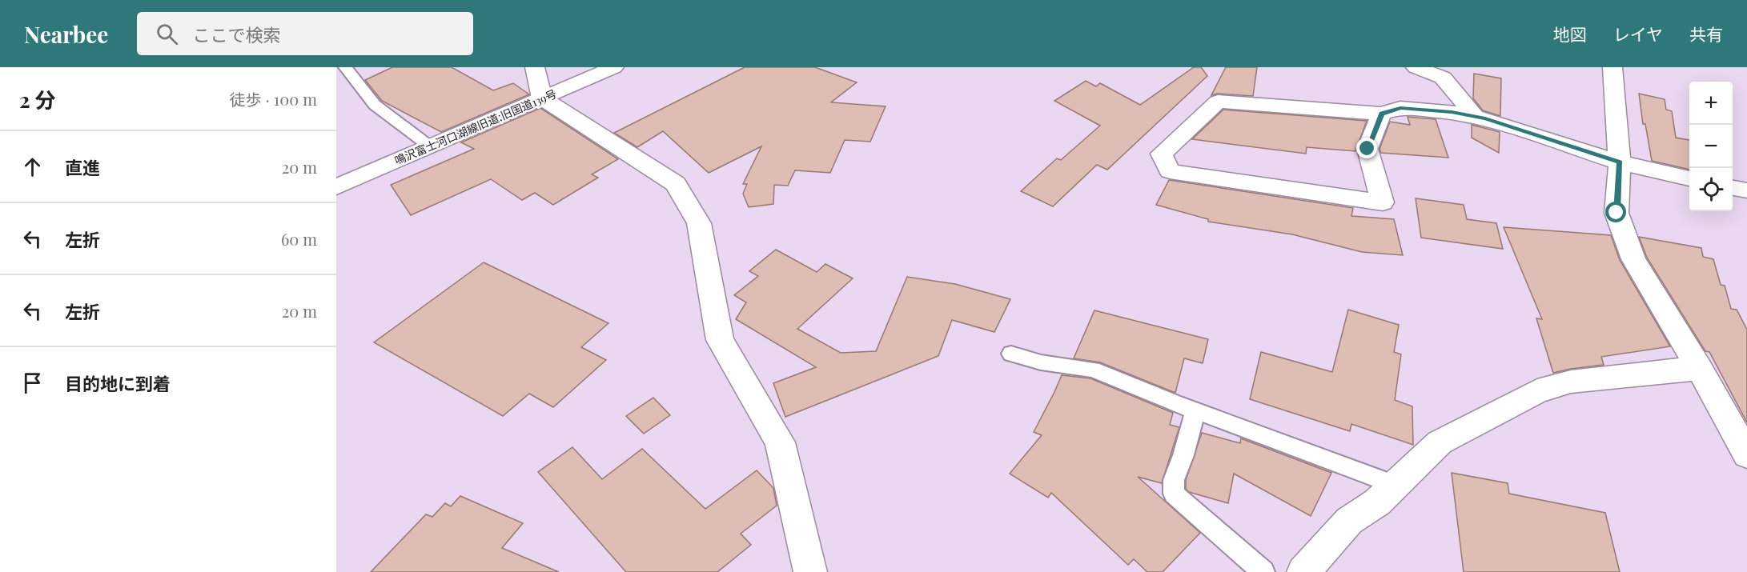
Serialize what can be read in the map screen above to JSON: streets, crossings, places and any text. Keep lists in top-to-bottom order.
{
  "streets": {
    "street": ["鳴沢富士河口湖線旧道;旧国道139号"]
  },
  "page": {
    "header": "Nearbee",
    "search": "ここで検索",
    "nav": ["地図", "レイヤ", "共有"],
    "heading": ["2 分", "徒歩 · 100 m"],
    "map_buttons": ["+", "−"],
    "list": [
      ["直進", "20 m"],
      ["左折", "60 m"],
      ["左折", "20 m"],
      "目的地に到着"
    ]
  }
}
